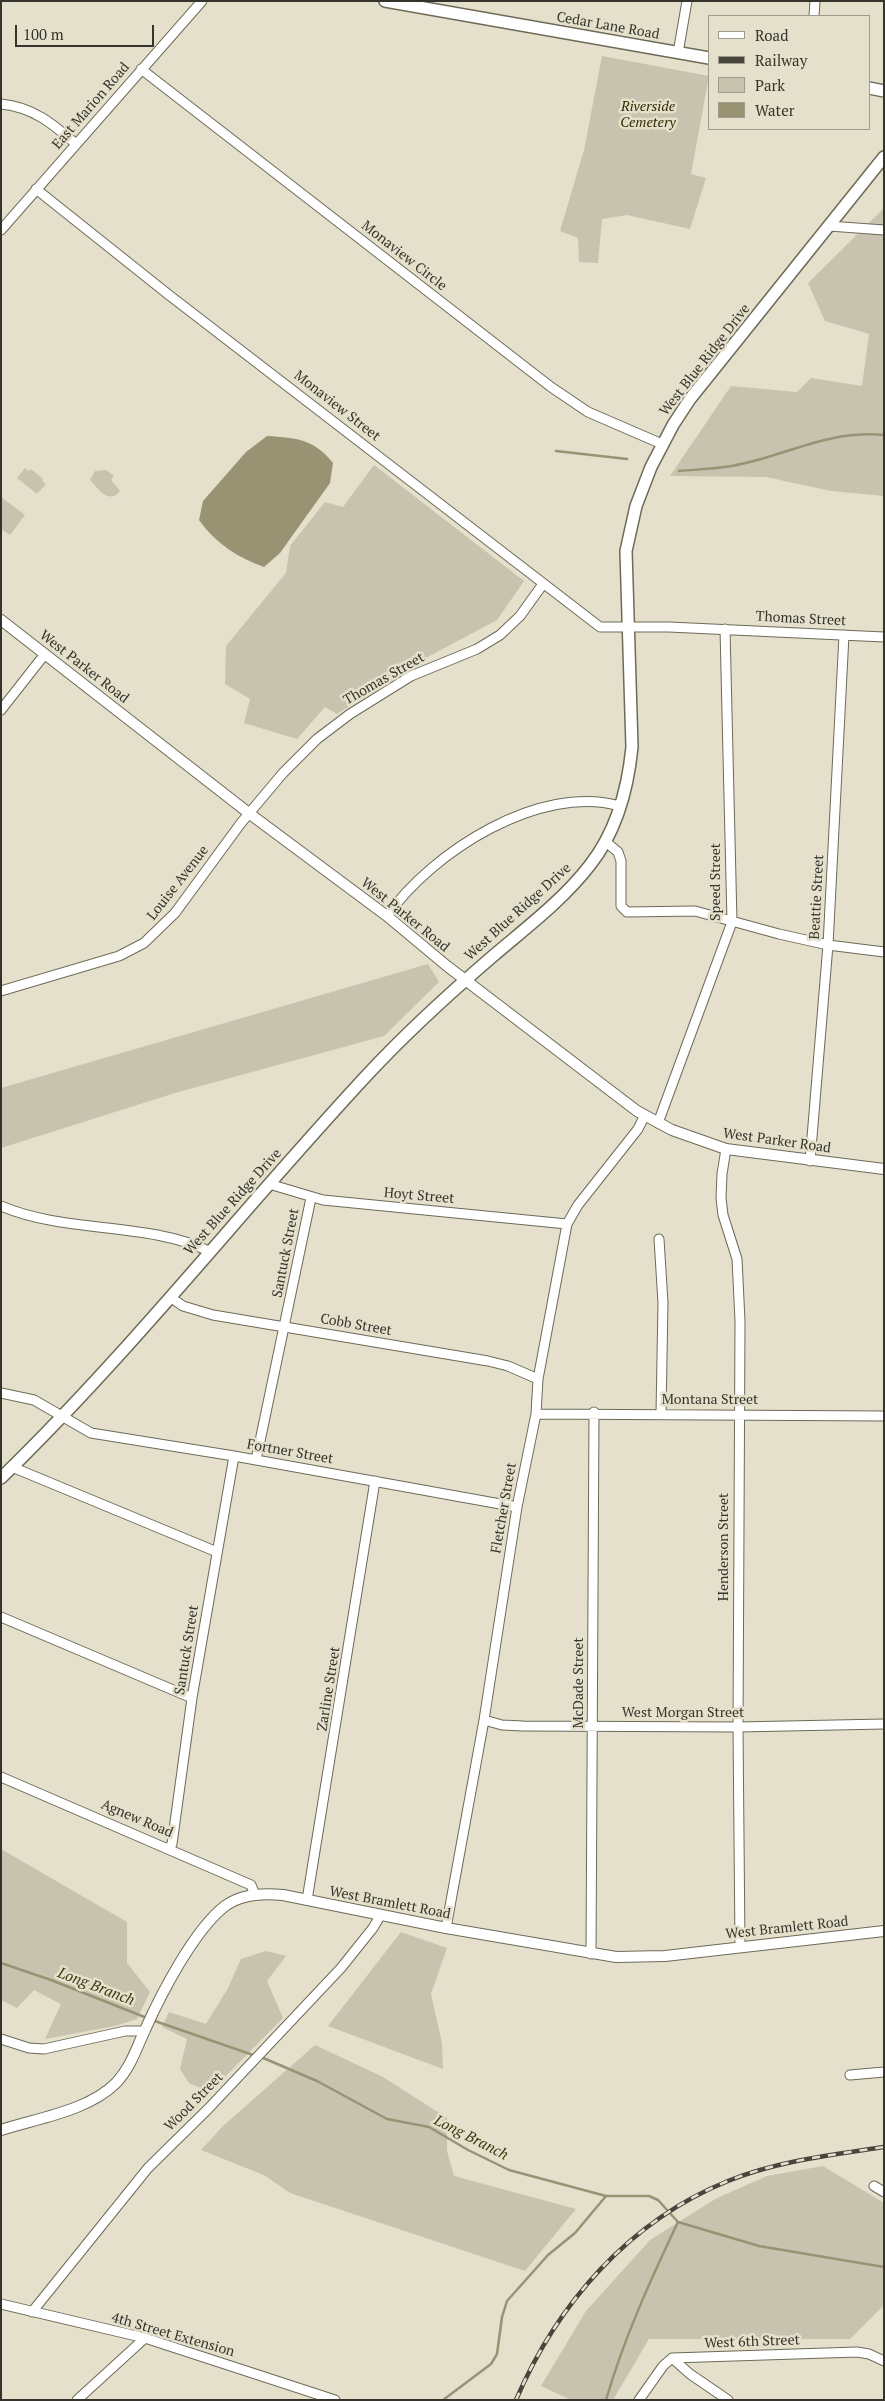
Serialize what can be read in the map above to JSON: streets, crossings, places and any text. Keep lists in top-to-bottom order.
{
  "streets": {
    "main road": ["Cedar Lane Road", "West Blue Ridge Drive"],
    "street": [
      "East Marion Road",
      "Monaview Circle",
      "Monaview Street",
      "Thomas Street",
      "West Parker Road",
      "Speed Street",
      "Louise Avenue",
      "Beattie Street",
      "Hoyt Street",
      "Santuck Street",
      "Cobb Street",
      "Montana Street",
      "Fortner Street",
      "Fletcher Street",
      "Henderson Street",
      "McDade Street",
      "Zarline Street",
      "West Morgan Street",
      "Agnew Road",
      "West Bramlett Road",
      "Wood Street",
      "4th Street Extension",
      "West 6th Street"
    ]
  },
  "crossings": [
    ["East Marion Road", "Monaview Circle"],
    ["East Marion Road", "Monaview Street"],
    ["Monaview Circle", "West Blue Ridge Drive"],
    ["West Blue Ridge Drive", "Monaview Street"],
    ["West Blue Ridge Drive", "Thomas Street"],
    ["West Blue Ridge Drive", "West Parker Road"],
    ["West Blue Ridge Drive", "Hoyt Street"],
    ["West Blue Ridge Drive", "Cobb Street"],
    ["West Blue Ridge Drive", "Fortner Street"],
    ["Monaview Street", "Thomas Street"],
    ["Thomas Street", "West Parker Road"],
    ["Thomas Street", "Speed Street"],
    ["Thomas Street", "Louise Avenue"],
    ["Thomas Street", "Beattie Street"],
    ["West Parker Road", "Speed Street"],
    ["West Parker Road", "Louise Avenue"],
    ["West Parker Road", "Beattie Street"],
    ["West Parker Road", "Fletcher Street"],
    ["West Parker Road", "Henderson Street"],
    ["Hoyt Street", "Santuck Street"],
    ["Hoyt Street", "Fletcher Street"],
    ["Santuck Street", "Cobb Street"],
    ["Santuck Street", "Fortner Street"],
    ["Santuck Street", "Agnew Road"],
    ["Cobb Street", "Fletcher Street"],
    ["Montana Street", "Fletcher Street"],
    ["Montana Street", "Henderson Street"],
    ["Montana Street", "McDade Street"],
    ["Fortner Street", "Fletcher Street"],
    ["Fortner Street", "Zarline Street"],
    ["Fletcher Street", "West Morgan Street"],
    ["Fletcher Street", "West Bramlett Road"],
    ["Henderson Street", "West Morgan Street"],
    ["Henderson Street", "West Bramlett Road"],
    ["McDade Street", "West Morgan Street"],
    ["McDade Street", "West Bramlett Road"],
    ["Zarline Street", "West Bramlett Road"],
    ["Agnew Road", "West Bramlett Road"],
    ["West Bramlett Road", "Wood Street"],
    ["Wood Street", "4th Street Extension"]
  ],
  "water": ["Long Branch"],
  "parks": ["Riverside Cemetery"],
  "legend": [
    "Road",
    "Railway",
    "Park",
    "Water"
  ],
  "scale_bar": "100 m"
}
